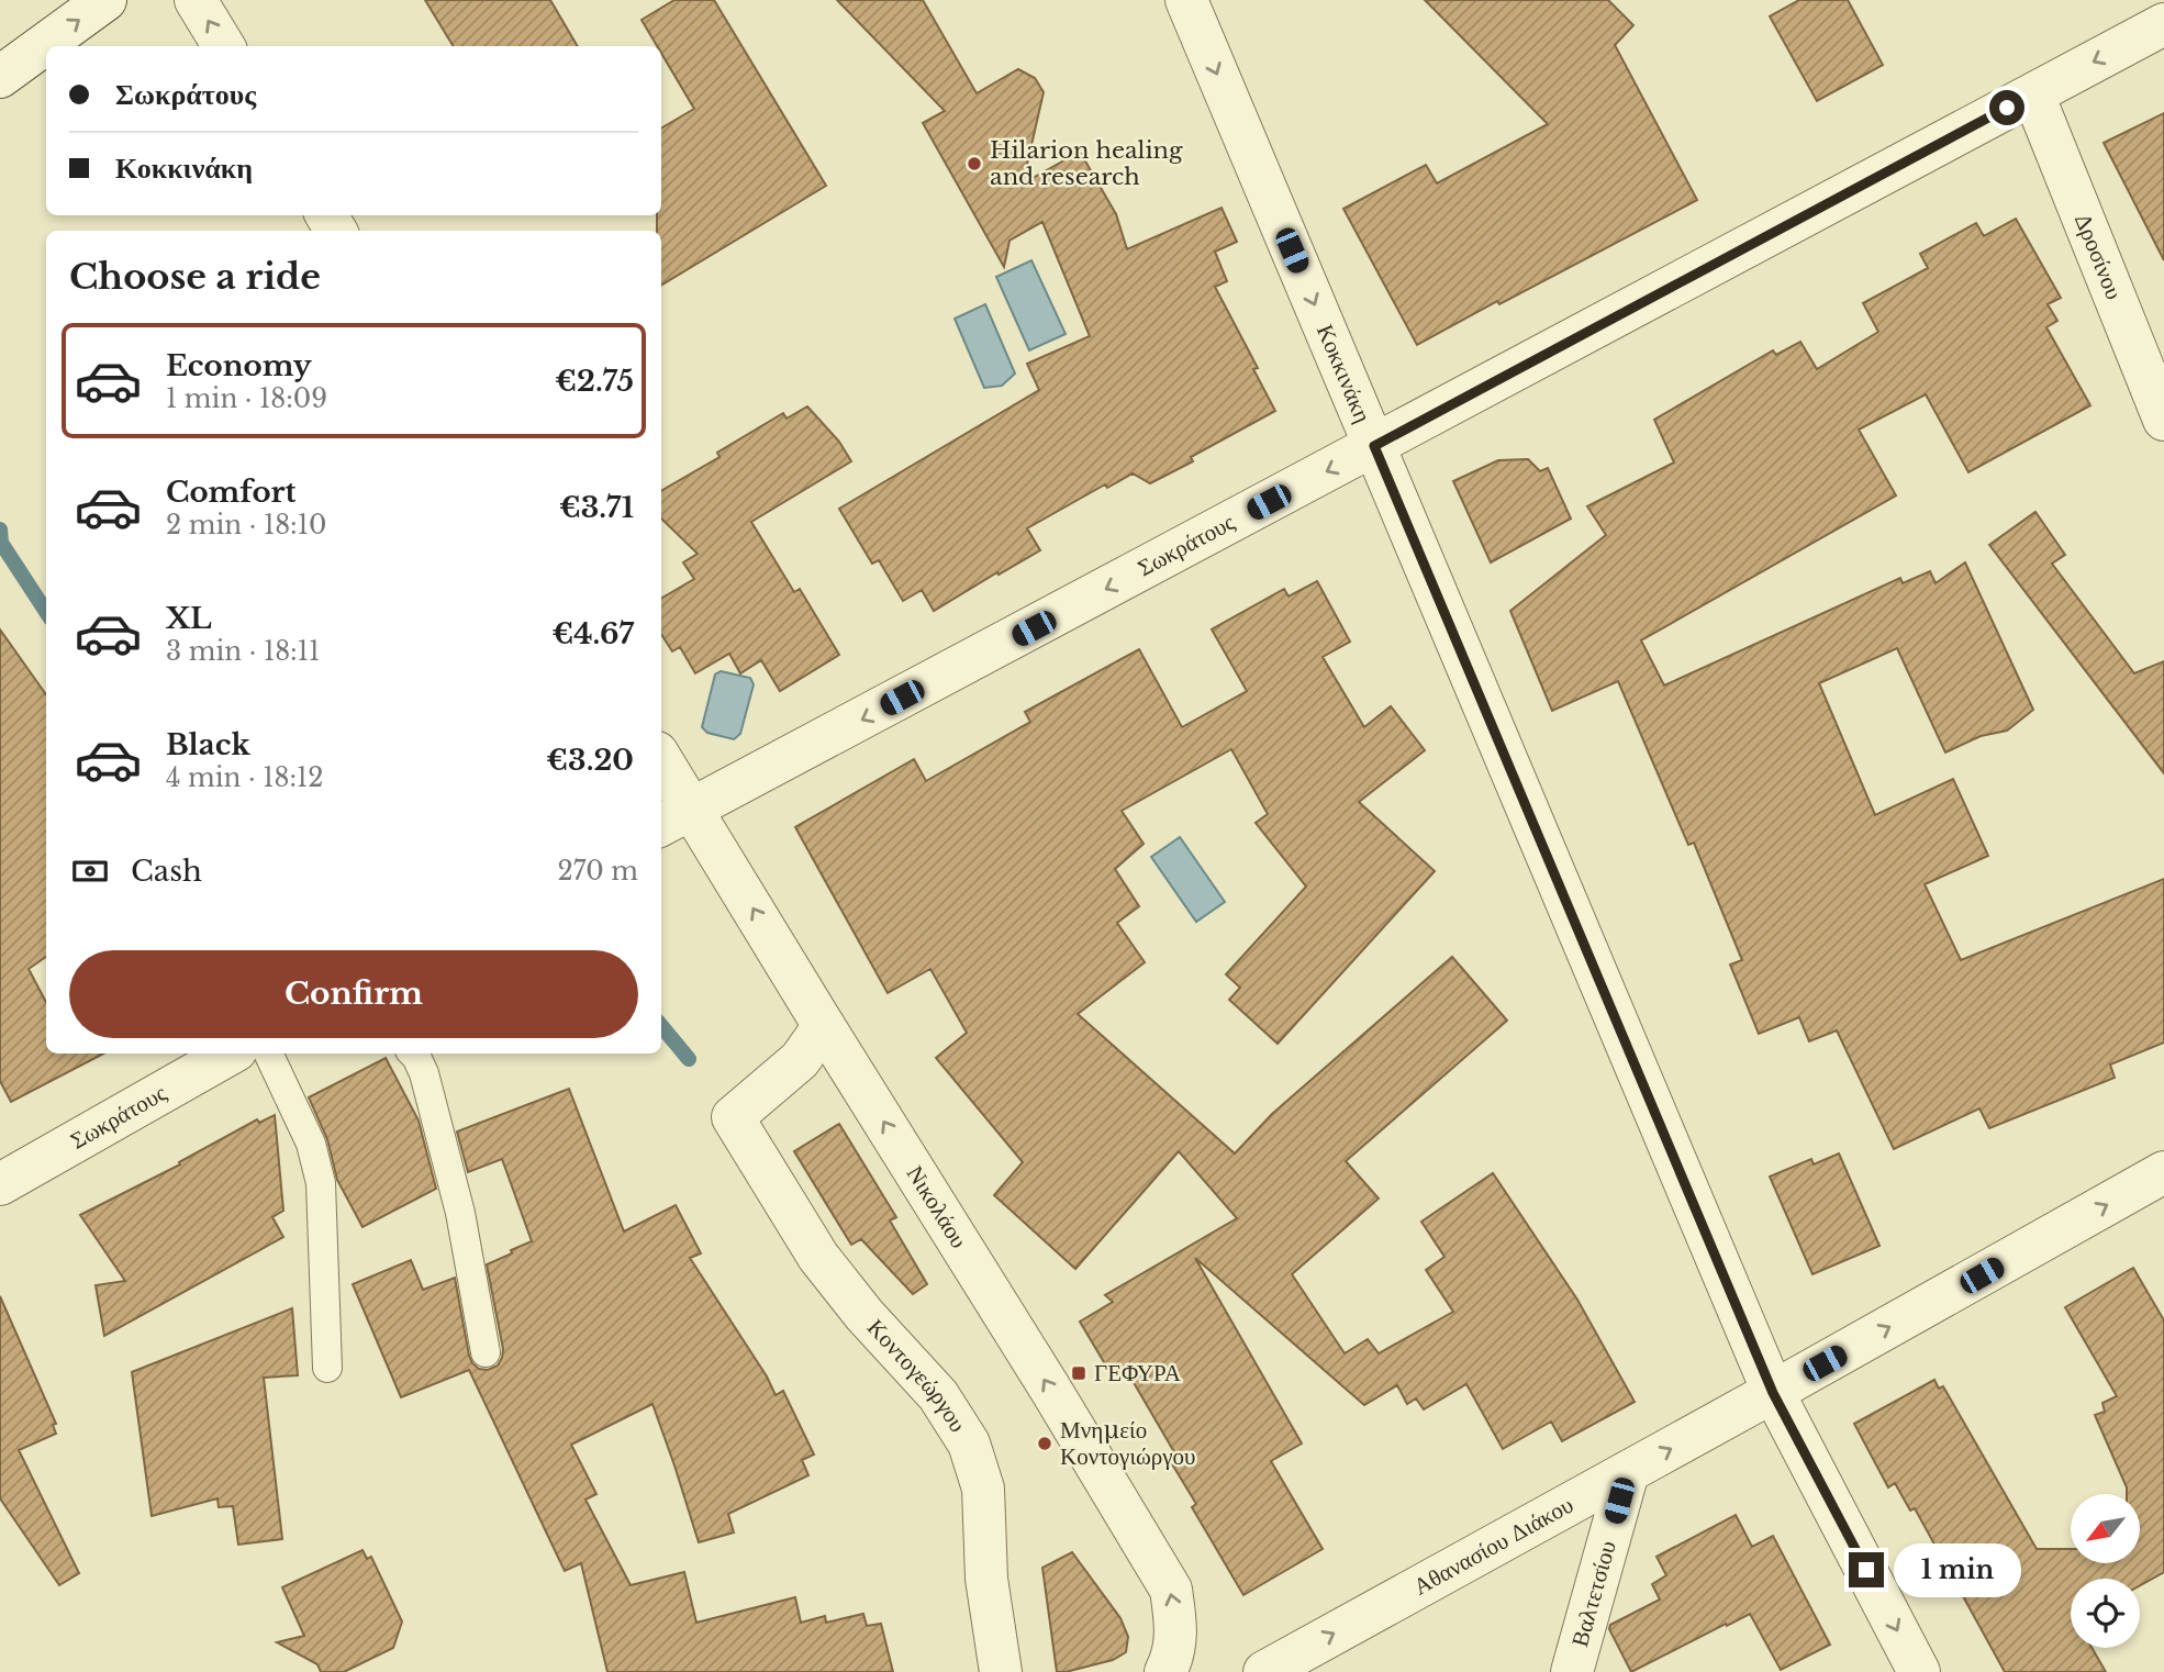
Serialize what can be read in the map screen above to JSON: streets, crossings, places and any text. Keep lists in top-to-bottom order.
{
  "streets": {
    "street": [
      "Δροσίνου",
      "Κοκκινάκη",
      "Σωκράτους",
      "Νικολάου",
      "Κοντογεώργου",
      "Αθανασίου Διάκου",
      "Βαλτετσίου"
    ]
  },
  "crossings": [
    ["Δροσίνου", "Σωκράτους"],
    ["Κοκκινάκη", "Σωκράτους"],
    ["Κοκκινάκη", "Αθανασίου Διάκου"],
    ["Σωκράτους", "Νικολάου"],
    ["Νικολάου", "Κοντογεώργου"],
    ["Αθανασίου Διάκου", "Βαλτετσίου"]
  ],
  "one_way": [
    "Κοκκινάκη",
    "Σωκράτους",
    "Νικολάου",
    "Αθανασίου Διάκου"
  ],
  "places": {
    "other": ["Hilarion healing and research", "Μνημείο Κοντογιώργου"],
    "transit": ["ΓΕΦΥΡΑ"]
  },
  "north": "bottom left",
  "page": {
    "banner": ["Σωκράτους", "Κοκκινάκη"],
    "heading": "Choose a ride",
    "list": [
      {
        "name": "Economy",
        "note": "1 min · 18:09",
        "value": "€2.75"
      },
      {
        "name": "Comfort",
        "note": "2 min · 18:10",
        "value": "€3.71"
      },
      {
        "name": "XL",
        "note": "3 min · 18:11",
        "value": "€4.67"
      },
      {
        "name": "Black",
        "note": "4 min · 18:12",
        "value": "€3.20"
      }
    ],
    "pay": ["Cash", "270 m"],
    "buttons": "Confirm",
    "bubble": "1 min"
  }
}
